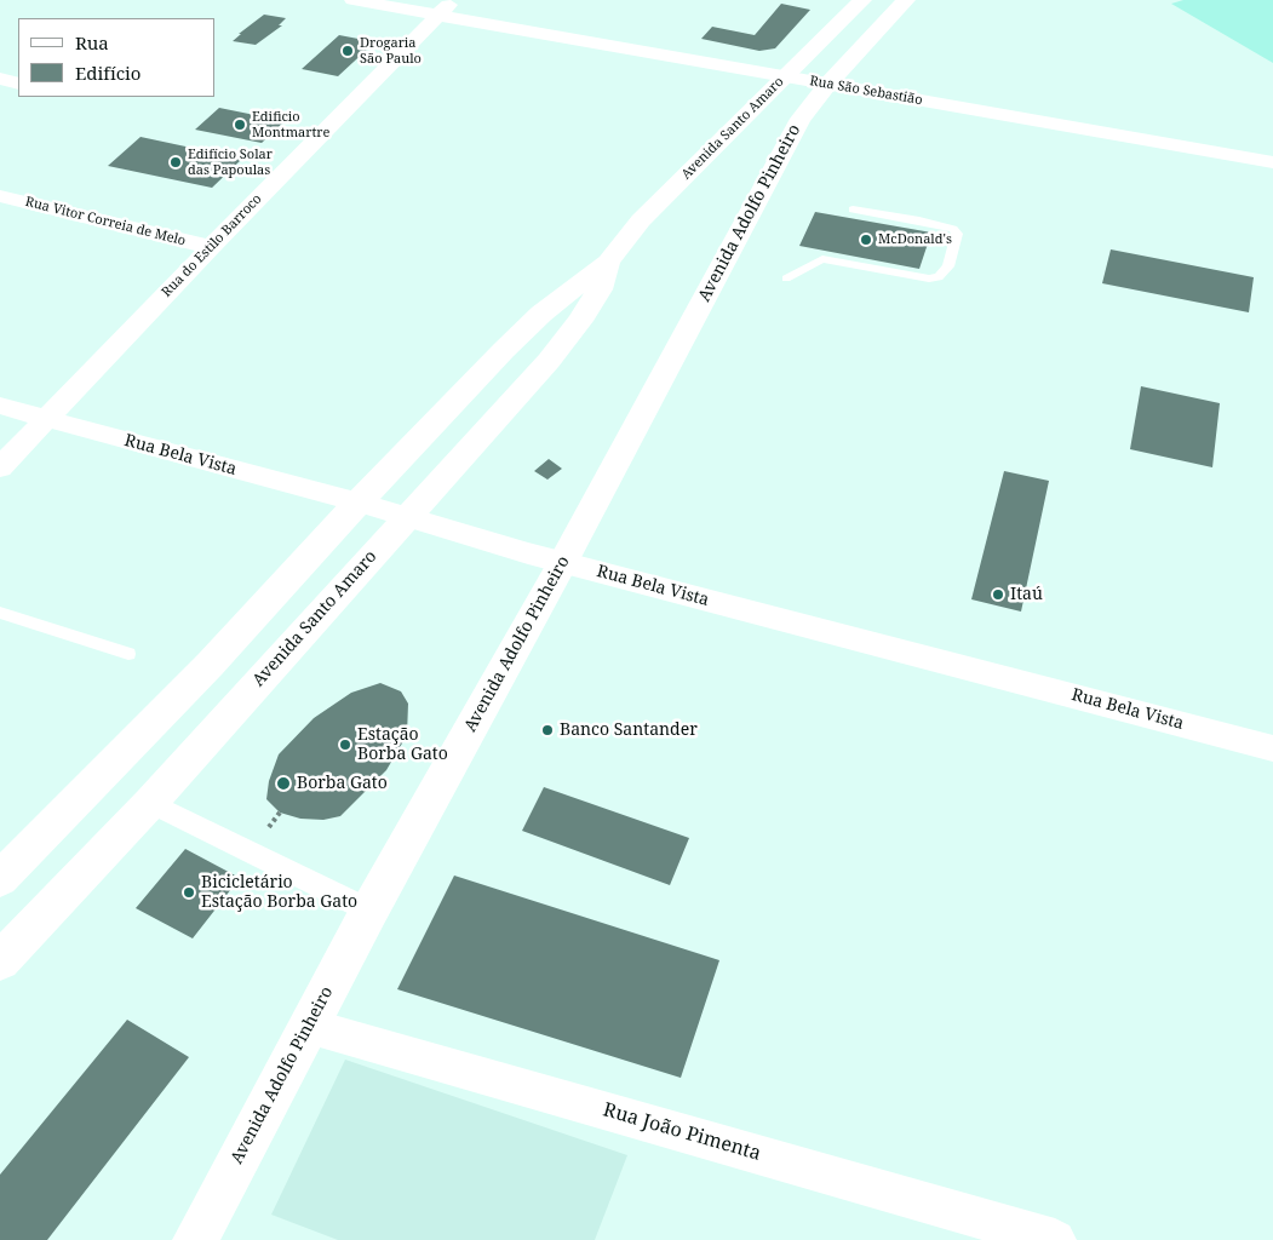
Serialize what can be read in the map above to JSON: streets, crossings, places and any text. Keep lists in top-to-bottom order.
{
  "streets": {
    "main road": ["Avenida Santo Amaro", "Avenida Adolfo Pinheiro"],
    "street": [
      "Rua São Sebastião",
      "Rua Vitor Correia de Melo",
      "Rua do Estilo Barroco",
      "Rua Bela Vista",
      "Rua João Pimenta"
    ]
  },
  "crossings": [
    ["Rua São Sebastião", "Avenida Santo Amaro"],
    ["Rua São Sebastião", "Avenida Adolfo Pinheiro"],
    ["Rua São Sebastião", "Rua do Estilo Barroco"],
    ["Avenida Santo Amaro", "Rua Bela Vista"],
    ["Avenida Adolfo Pinheiro", "Rua Bela Vista"],
    ["Avenida Adolfo Pinheiro", "Rua João Pimenta"],
    ["Rua Vitor Correia de Melo", "Rua do Estilo Barroco"],
    ["Rua do Estilo Barroco", "Rua Bela Vista"]
  ],
  "places": [
    "Drogaria São Paulo",
    "Edificio Montmartre",
    "Edifício Solar das Papoulas",
    "McDonald's",
    "Itaú",
    "Banco Santander",
    "Estação Borba Gato",
    "Borba Gato",
    "Bicicletário Estação Borba Gato"
  ],
  "legend": ["Rua", "Edifício"]
}
